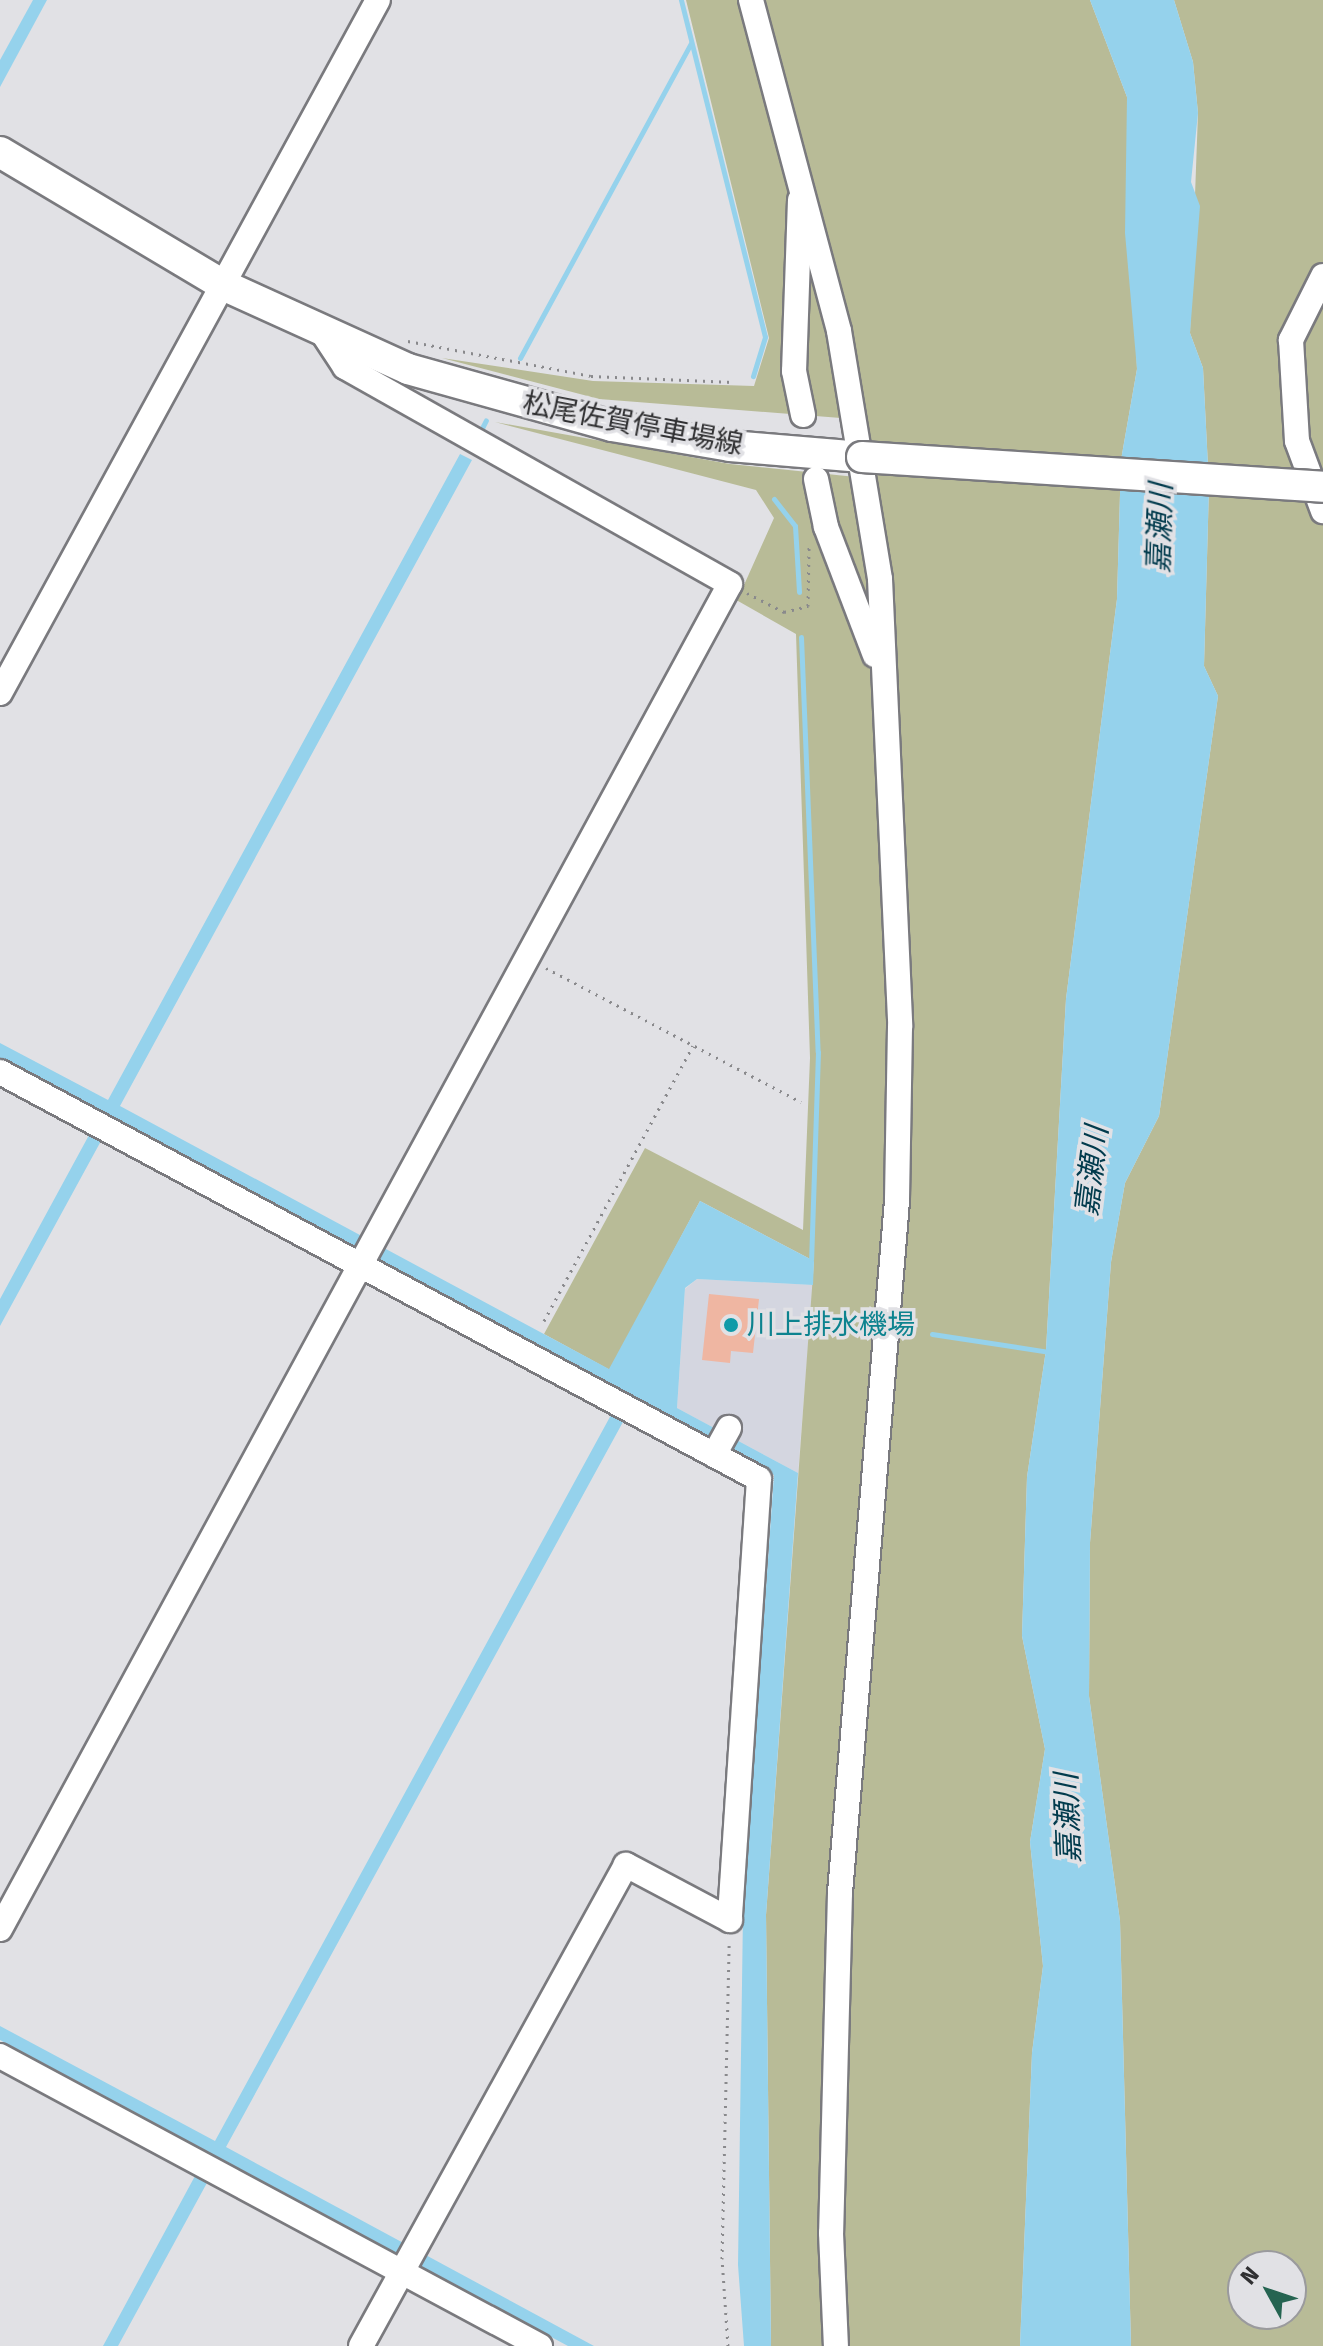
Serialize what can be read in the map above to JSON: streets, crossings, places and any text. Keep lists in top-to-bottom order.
{
  "streets": {
    "main road": ["松尾佐賀停車場線"]
  },
  "water": ["嘉瀬川"],
  "places": ["川上排水機場"],
  "north": "top left"
}
